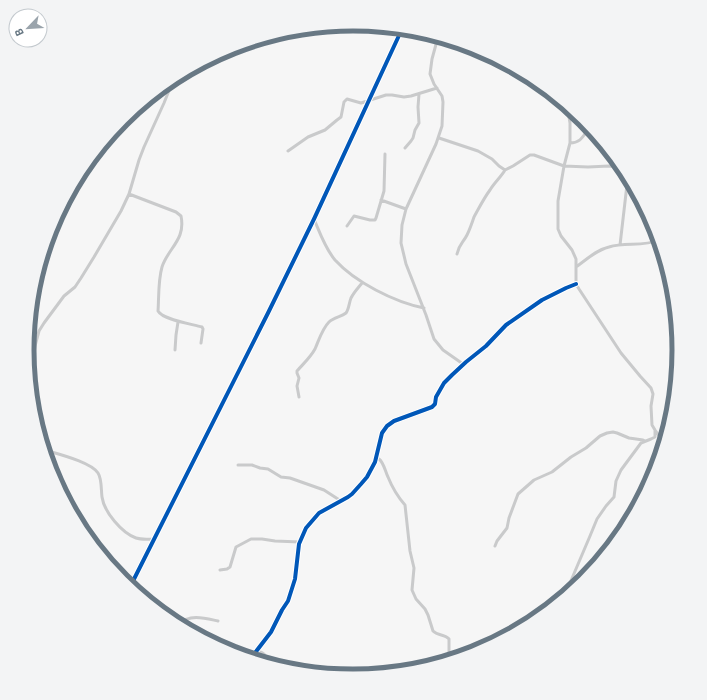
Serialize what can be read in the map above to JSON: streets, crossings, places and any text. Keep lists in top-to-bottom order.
{
  "north": "bottom left"
}
